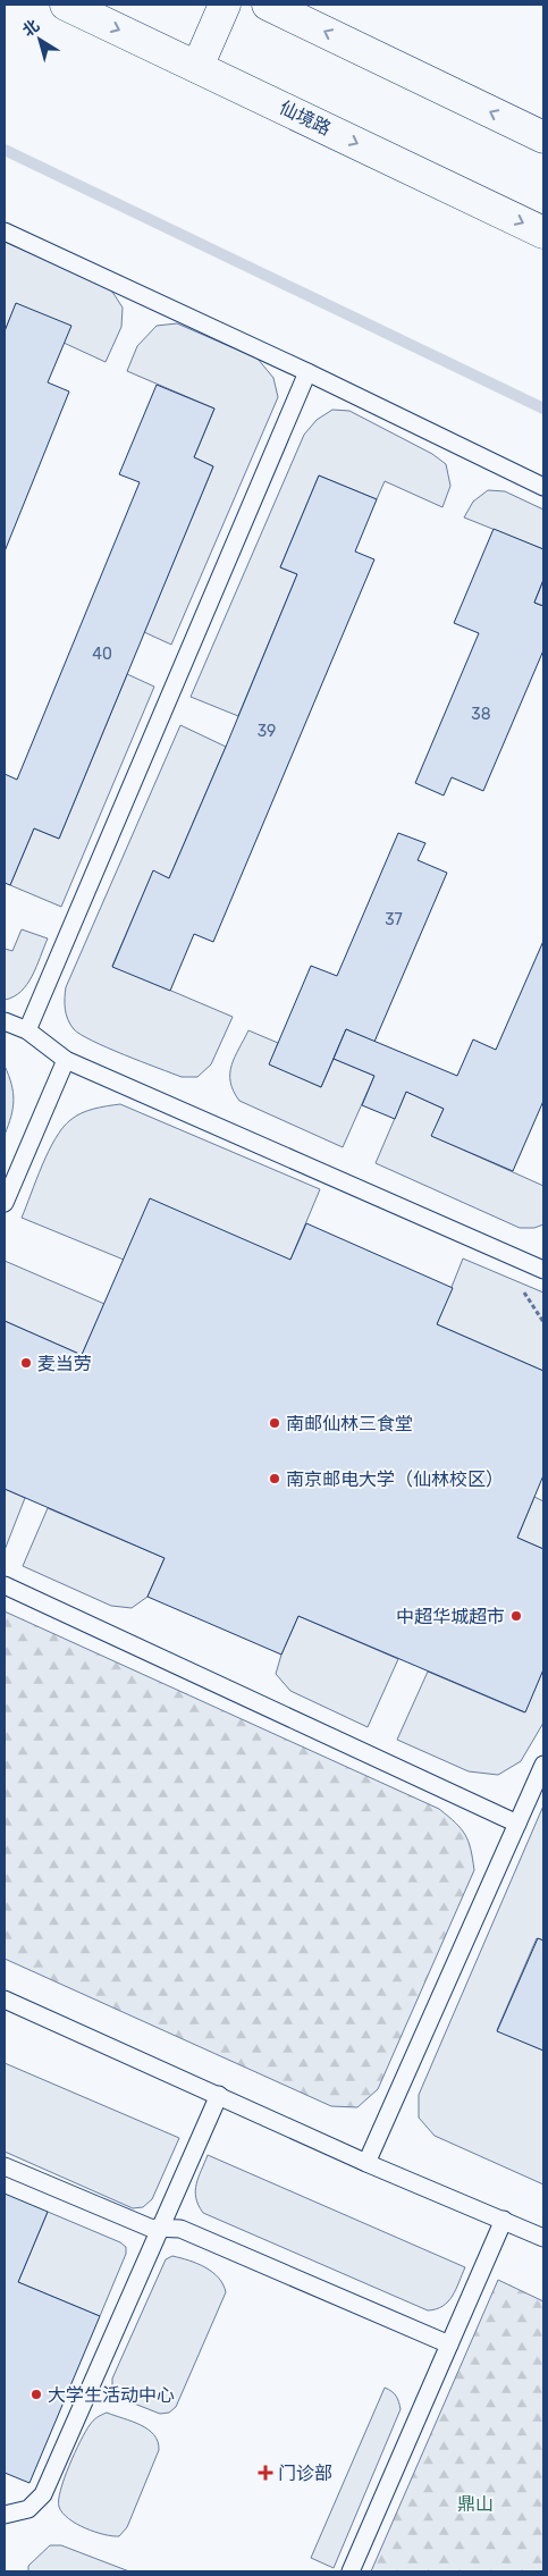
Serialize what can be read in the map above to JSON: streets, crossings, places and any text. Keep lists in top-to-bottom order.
{
  "streets": {
    "main road": ["仙境路"]
  },
  "parks": ["鼎山"],
  "places": {
    "other": [
      "麦当劳",
      "南邮仙林三食堂",
      "南京邮电大学（仙林校区）",
      "中超华城超市",
      "大学生活动中心"
    ],
    "health": ["门诊部"]
  },
  "house_numbers": [
    "40",
    "38",
    "39",
    "37"
  ],
  "north": "top left"
}
